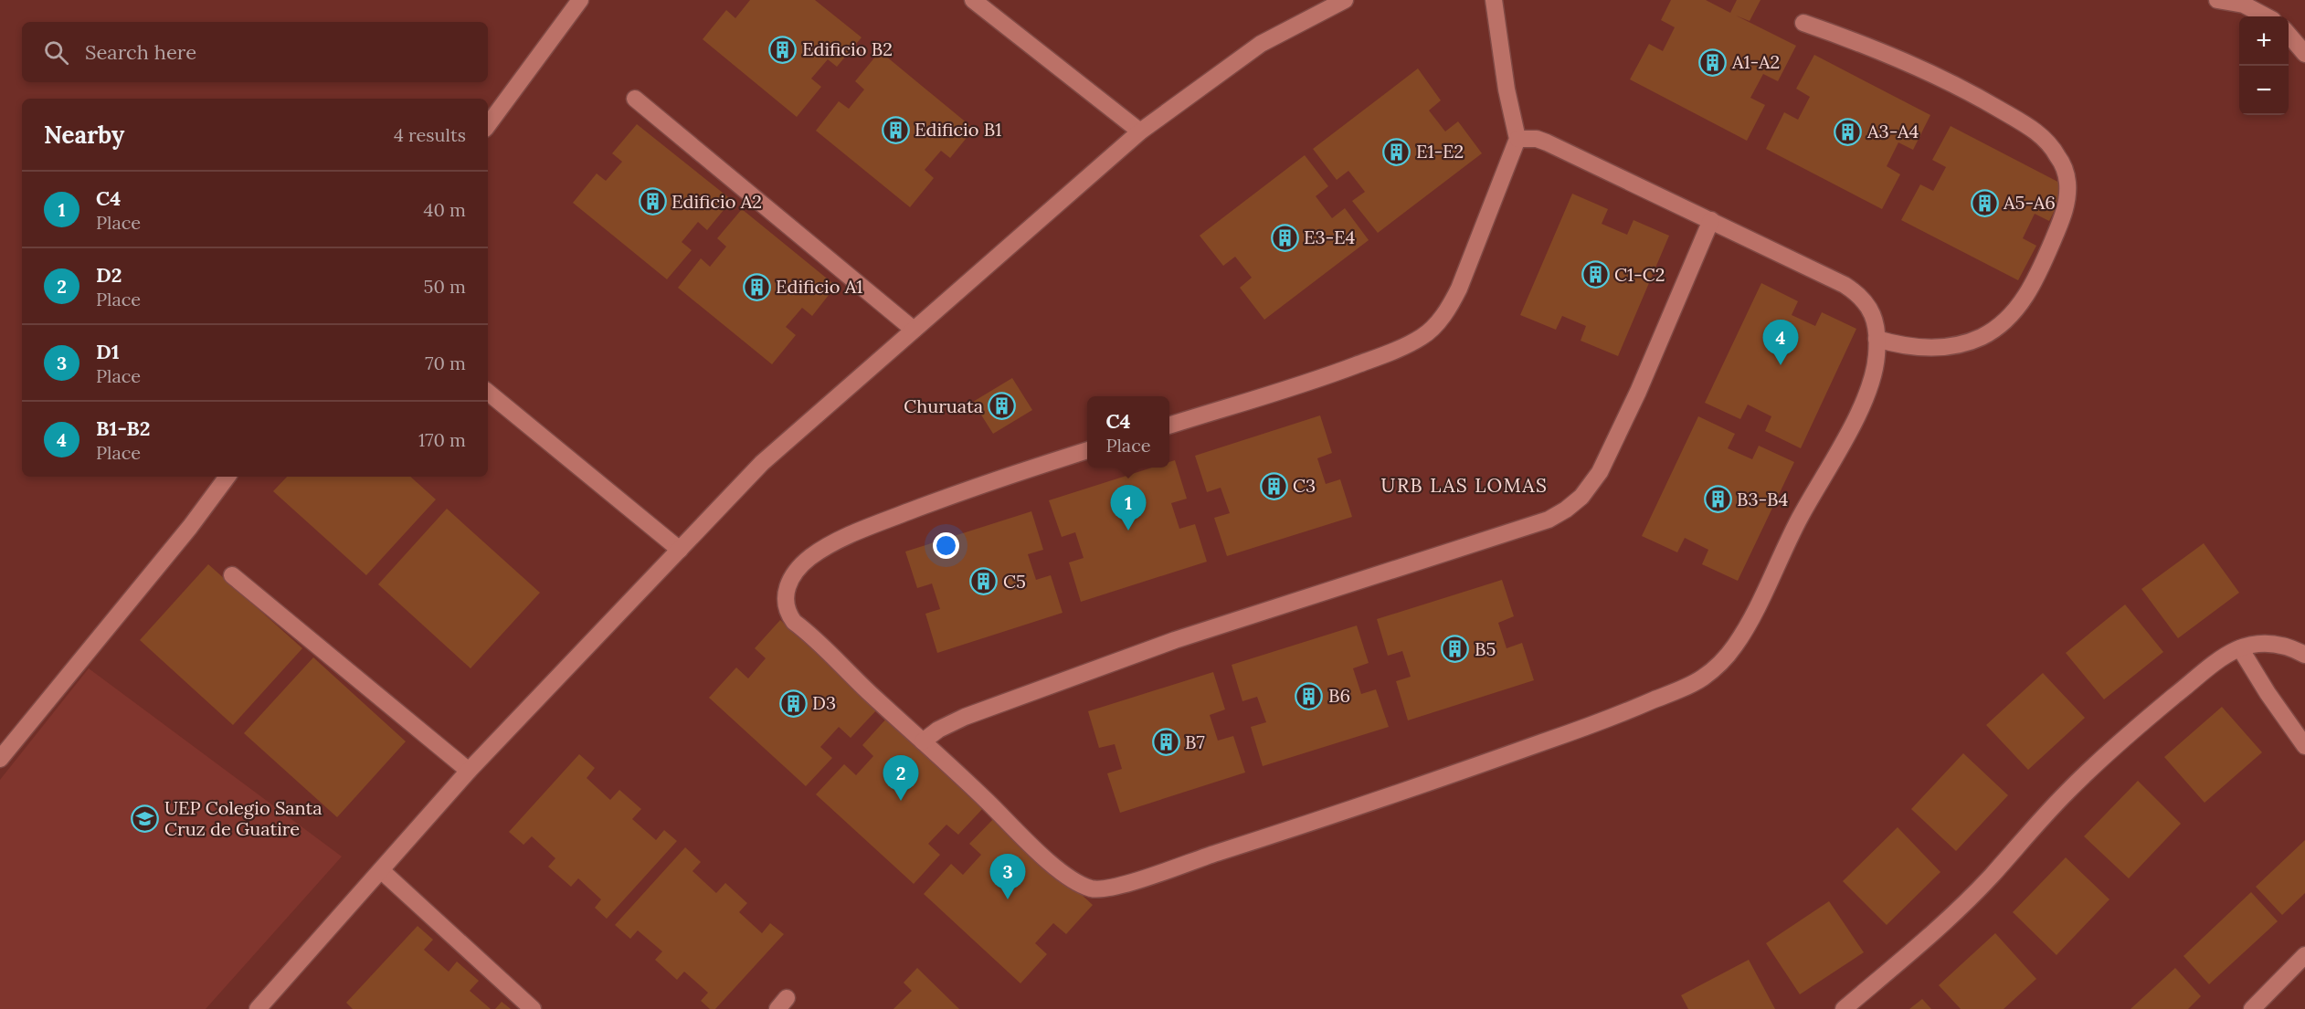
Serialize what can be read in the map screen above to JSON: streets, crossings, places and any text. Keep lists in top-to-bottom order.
{
  "districts": ["URB LAS LOMAS"],
  "places": {
    "building": [
      "Edificio B2",
      "A1-A2",
      "Edificio B1",
      "A3-A4",
      "E1-E2",
      "Edificio A2",
      "A5-A6",
      "E3-E4",
      "C1-C2",
      "Edificio A1",
      "Churuata",
      "C3",
      "B3-B4",
      "C5",
      "B5",
      "B6",
      "D3",
      "B7"
    ],
    "school or university": ["UEP Colegio Santa Cruz de Guatire"]
  },
  "page": {
    "map_buttons": ["+", "−"],
    "search": "Search here",
    "heading": ["Nearby", "4 results"],
    "list": [
      {
        "mark": "1",
        "name": "C4",
        "note": "Place",
        "value": "40 m"
      },
      {
        "mark": "2",
        "name": "D2",
        "note": "Place",
        "value": "50 m"
      },
      {
        "mark": "3",
        "name": "D1",
        "note": "Place",
        "value": "70 m"
      },
      {
        "mark": "4",
        "name": "B1-B2",
        "note": "Place",
        "value": "170 m"
      }
    ],
    "pins": [
      "4",
      "1",
      "2",
      "3"
    ],
    "popup": ["C4", "Place"]
  }
}
